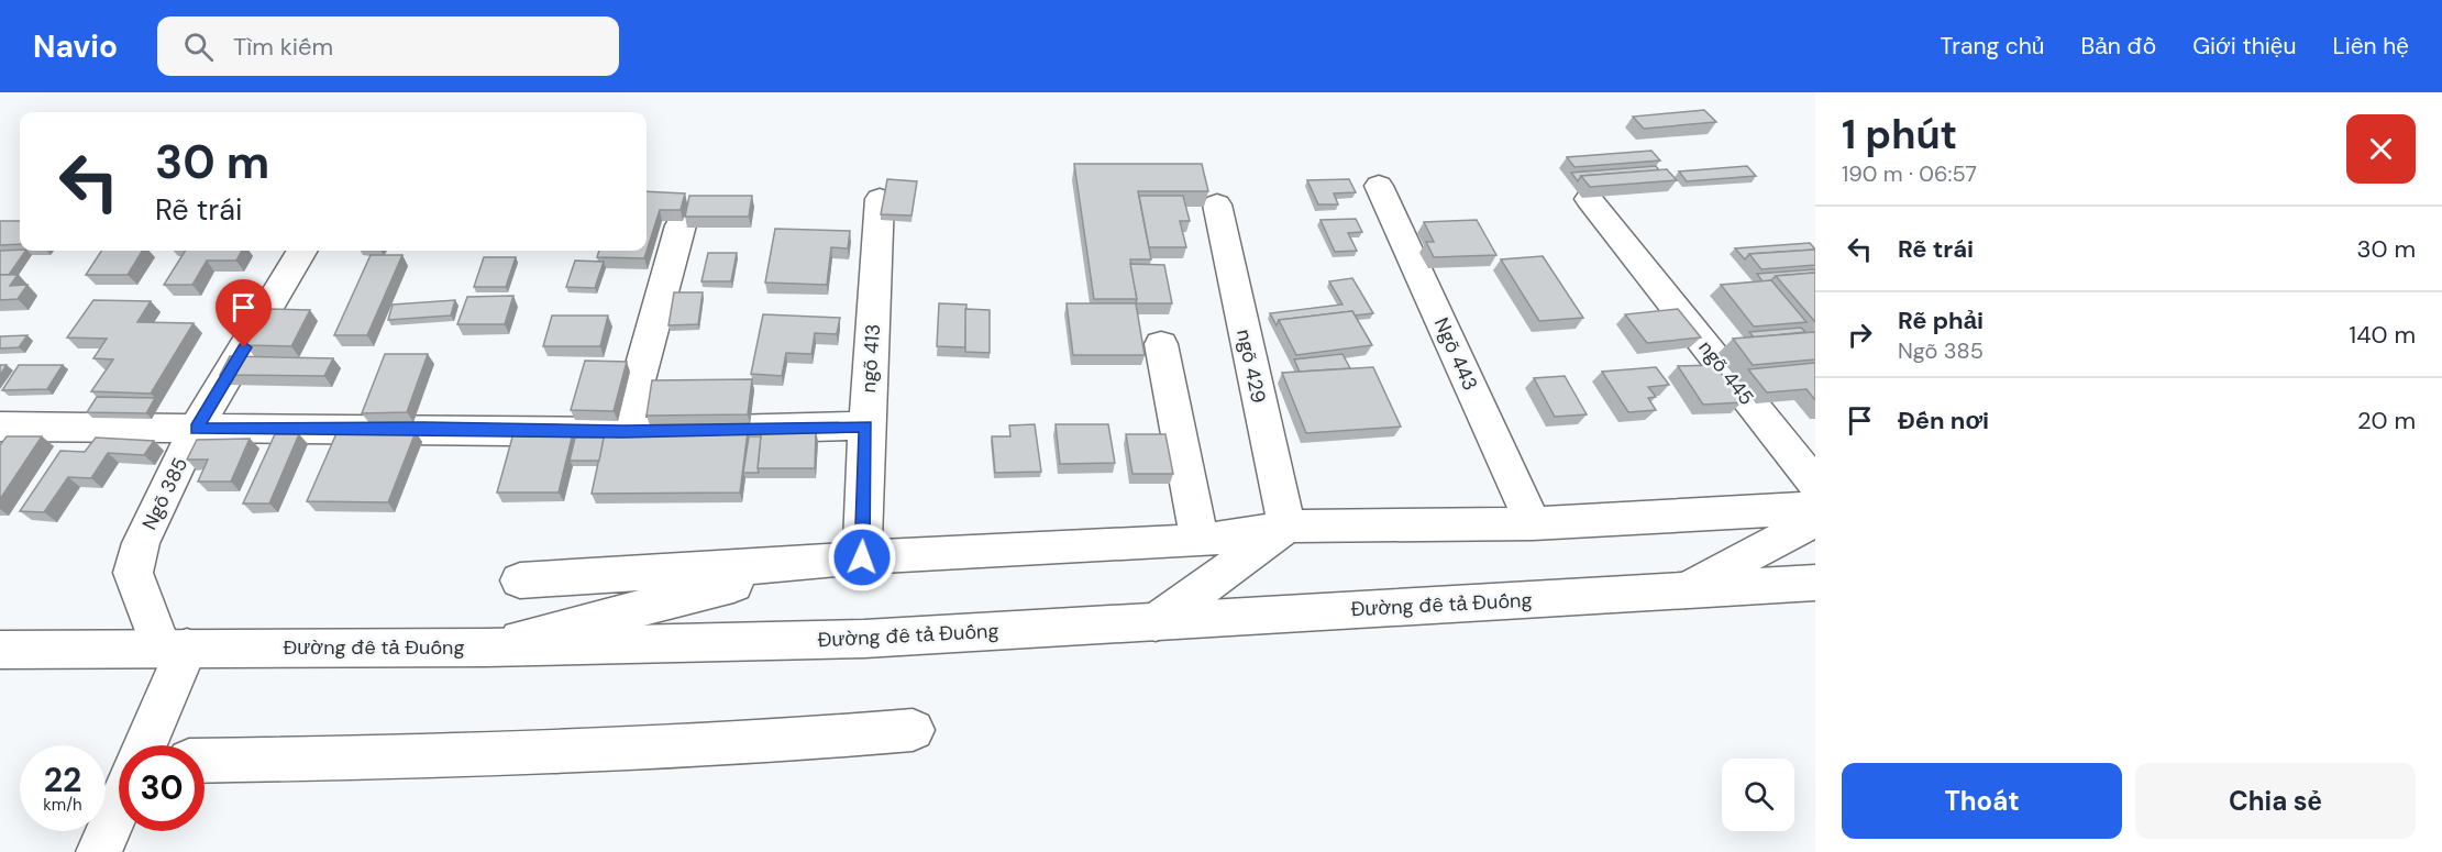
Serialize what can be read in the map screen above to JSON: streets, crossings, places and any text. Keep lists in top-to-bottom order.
{
  "streets": {
    "street": [
      "Ngõ 443",
      "ngõ 413",
      "ngõ 429",
      "ngõ 445",
      "Ngõ 385",
      "Đường đê tả Đuống"
    ]
  },
  "crossings": [
    ["Ngõ 385", "Đường đê tả Đuống"]
  ],
  "page": {
    "header": "Navio",
    "search": "Tìm kiếm",
    "nav": [
      "Trang chủ",
      "Bản đồ",
      "Giới thiệu",
      "Liên hệ"
    ],
    "heading": ["1 phút", "190 m · 06:57"],
    "turn": ["30 m", "Rẽ trái"],
    "list": [
      {
        "name": "Rẽ trái",
        "value": "30 m"
      },
      {
        "name": "Rẽ phải",
        "note": "Ngõ 385",
        "value": "140 m"
      },
      {
        "name": "Đến nơi",
        "value": "20 m"
      }
    ],
    "speed": "22 km/h",
    "limit": "30",
    "buttons": ["Thoát", "Chia sẻ"]
  }
}
